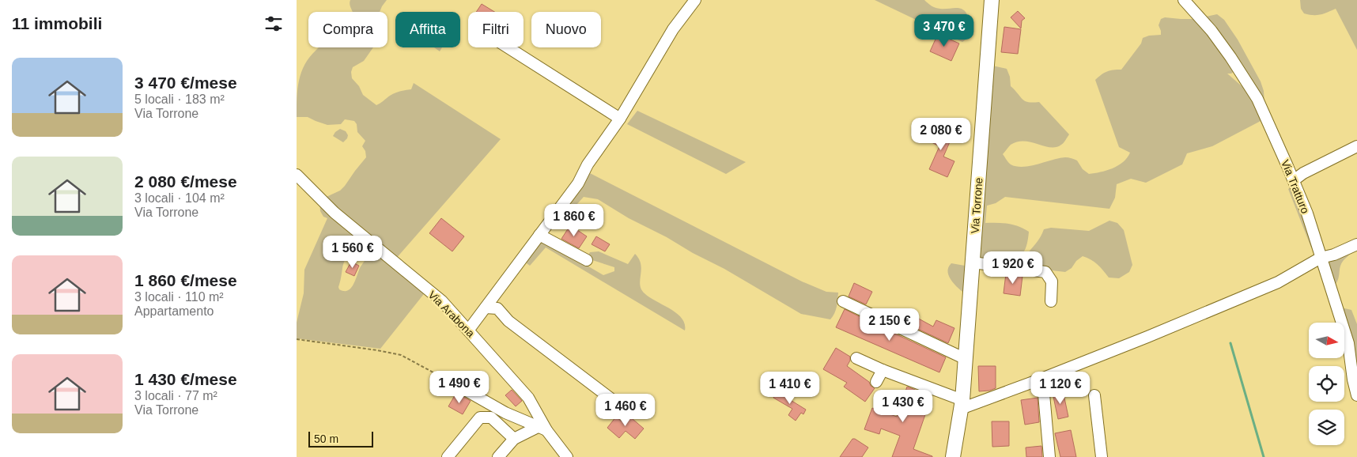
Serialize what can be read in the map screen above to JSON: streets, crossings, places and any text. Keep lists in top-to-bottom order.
{
  "streets": {
    "main road": ["Via Torrone"],
    "street": ["Via Tratturo", "Via Arabona"]
  },
  "scale_bar": "50 m",
  "north": "right",
  "page": {
    "heading": "11 immobili",
    "chip": [
      "Compra",
      "Affitta",
      "Filtri",
      "Nuovo"
    ],
    "price": [
      "3 470 €",
      "2 080 €",
      "1 860 €",
      "1 560 €",
      "1 920 €",
      "2 150 €",
      "1 490 €",
      "1 410 €",
      "1 120 €",
      "1 430 €",
      "1 460 €"
    ],
    "list": [
      {
        "name": "3 470 €/mese",
        "note": "5 locali · 183 m² · Via Torrone"
      },
      {
        "name": "2 080 €/mese",
        "note": "3 locali · 104 m² · Via Torrone"
      },
      {
        "name": "1 860 €/mese",
        "note": "3 locali · 110 m² · Appartamento"
      },
      {
        "name": "1 430 €/mese",
        "note": "3 locali · 77 m² · Via Torrone"
      }
    ],
    "scale": "50 m"
  }
}
